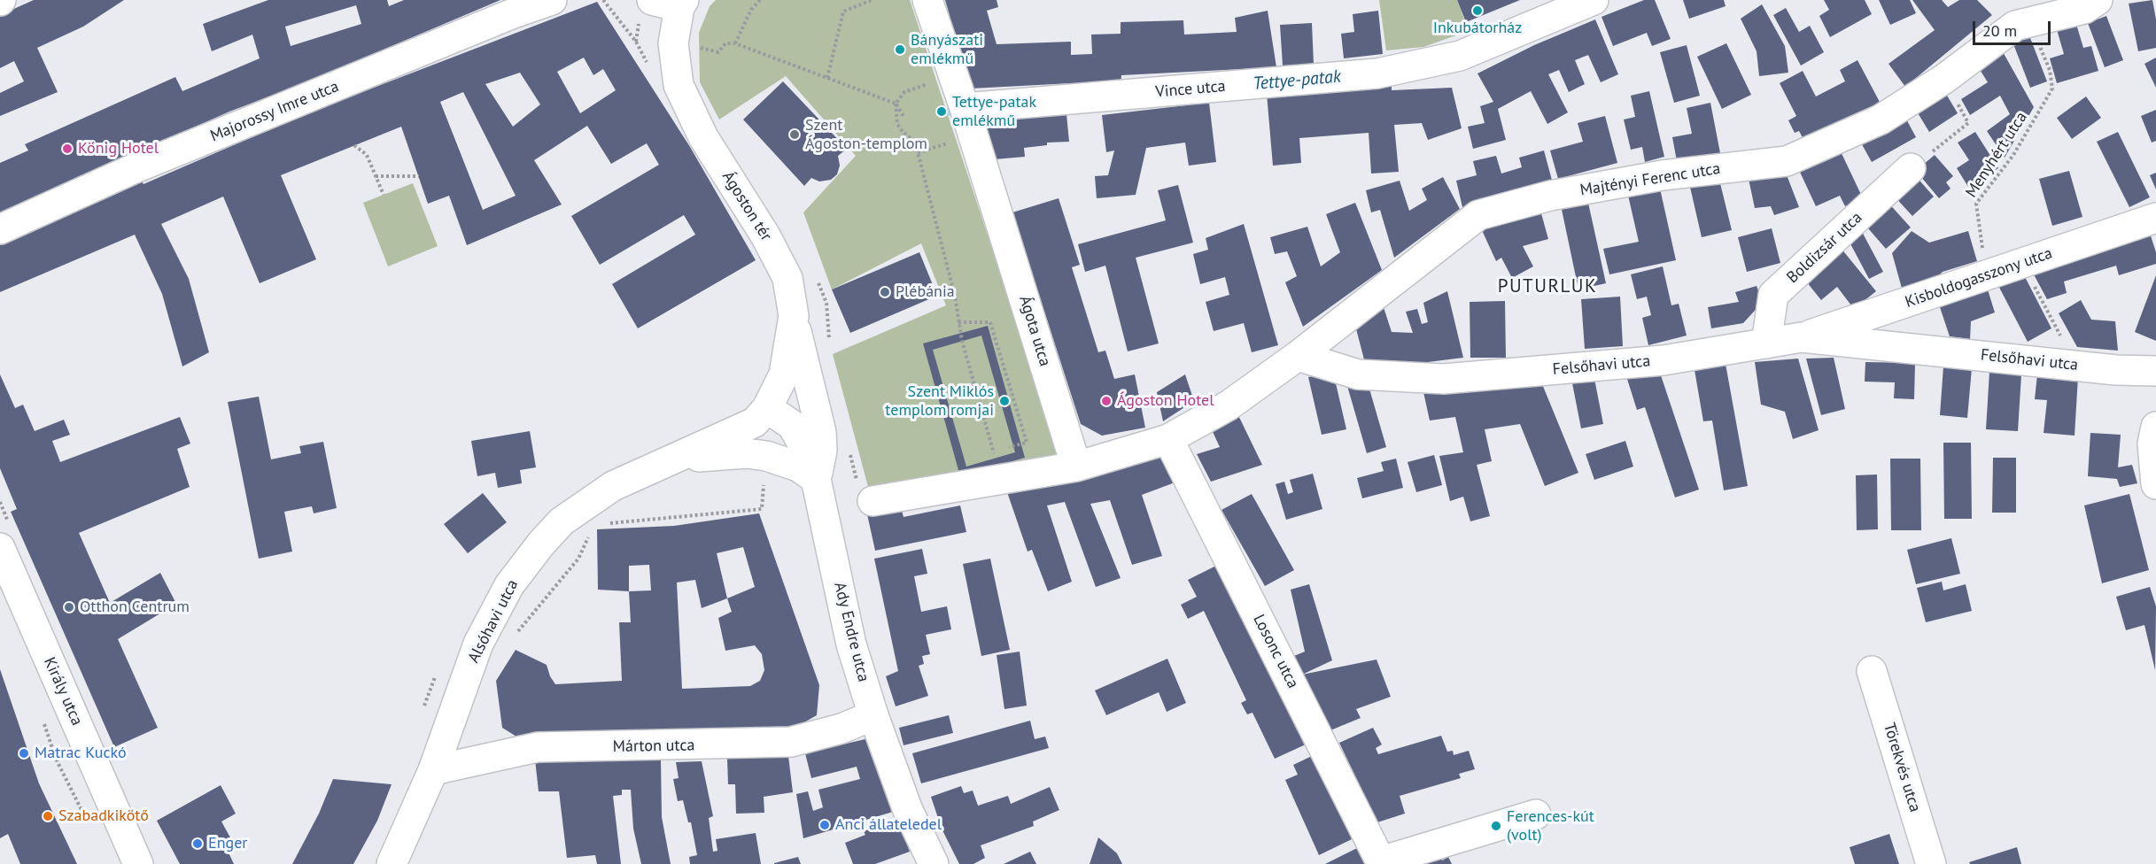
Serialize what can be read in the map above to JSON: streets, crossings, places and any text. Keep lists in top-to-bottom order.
{
  "streets": {
    "street": [
      "Vince utca",
      "Majorossy Imre utca",
      "Majtényi Ferenc utca",
      "Ágoston tér",
      "Boldizsár utca",
      "Kisboldogasszony utca",
      "Ágota utca",
      "Felsőhavi utca",
      "Alsóhavi utca",
      "Ady Endre utca",
      "Losonc utca",
      "Király utca",
      "Márton utca",
      "Törekvés utca"
    ],
    "path": ["Menyhért utca"]
  },
  "crossings": [
    ["Vince utca", "Ágota utca"],
    ["Menyhért utca", "Majtényi Ferenc utca"],
    ["Menyhért utca", "Kisboldogasszony utca"],
    ["Majtényi Ferenc utca", "Felsőhavi utca"],
    ["Ágoston tér", "Alsóhavi utca"],
    ["Ágoston tér", "Ady Endre utca"],
    ["Boldizsár utca", "Felsőhavi utca"],
    ["Kisboldogasszony utca", "Felsőhavi utca"],
    ["Alsóhavi utca", "Ady Endre utca"],
    ["Alsóhavi utca", "Márton utca"],
    ["Ady Endre utca", "Márton utca"]
  ],
  "districts": ["PUTURLUK"],
  "water": ["Tettye-patak"],
  "places": [
    "Inkubátorház",
    "Bányászati emlékmű",
    "Tettye-patak emlékmű",
    "Szent Ágoston-templom",
    "König Hotel",
    "Plébánia",
    "Szent Miklós templom romjai",
    "Ágoston Hotel",
    "Otthon Centrum",
    "Matrac Kuckó",
    "Szabadkikötő",
    "Anci állateledel",
    "Ferences-kút (volt)",
    "Enger"
  ],
  "scale_bar": "20 m"
}
